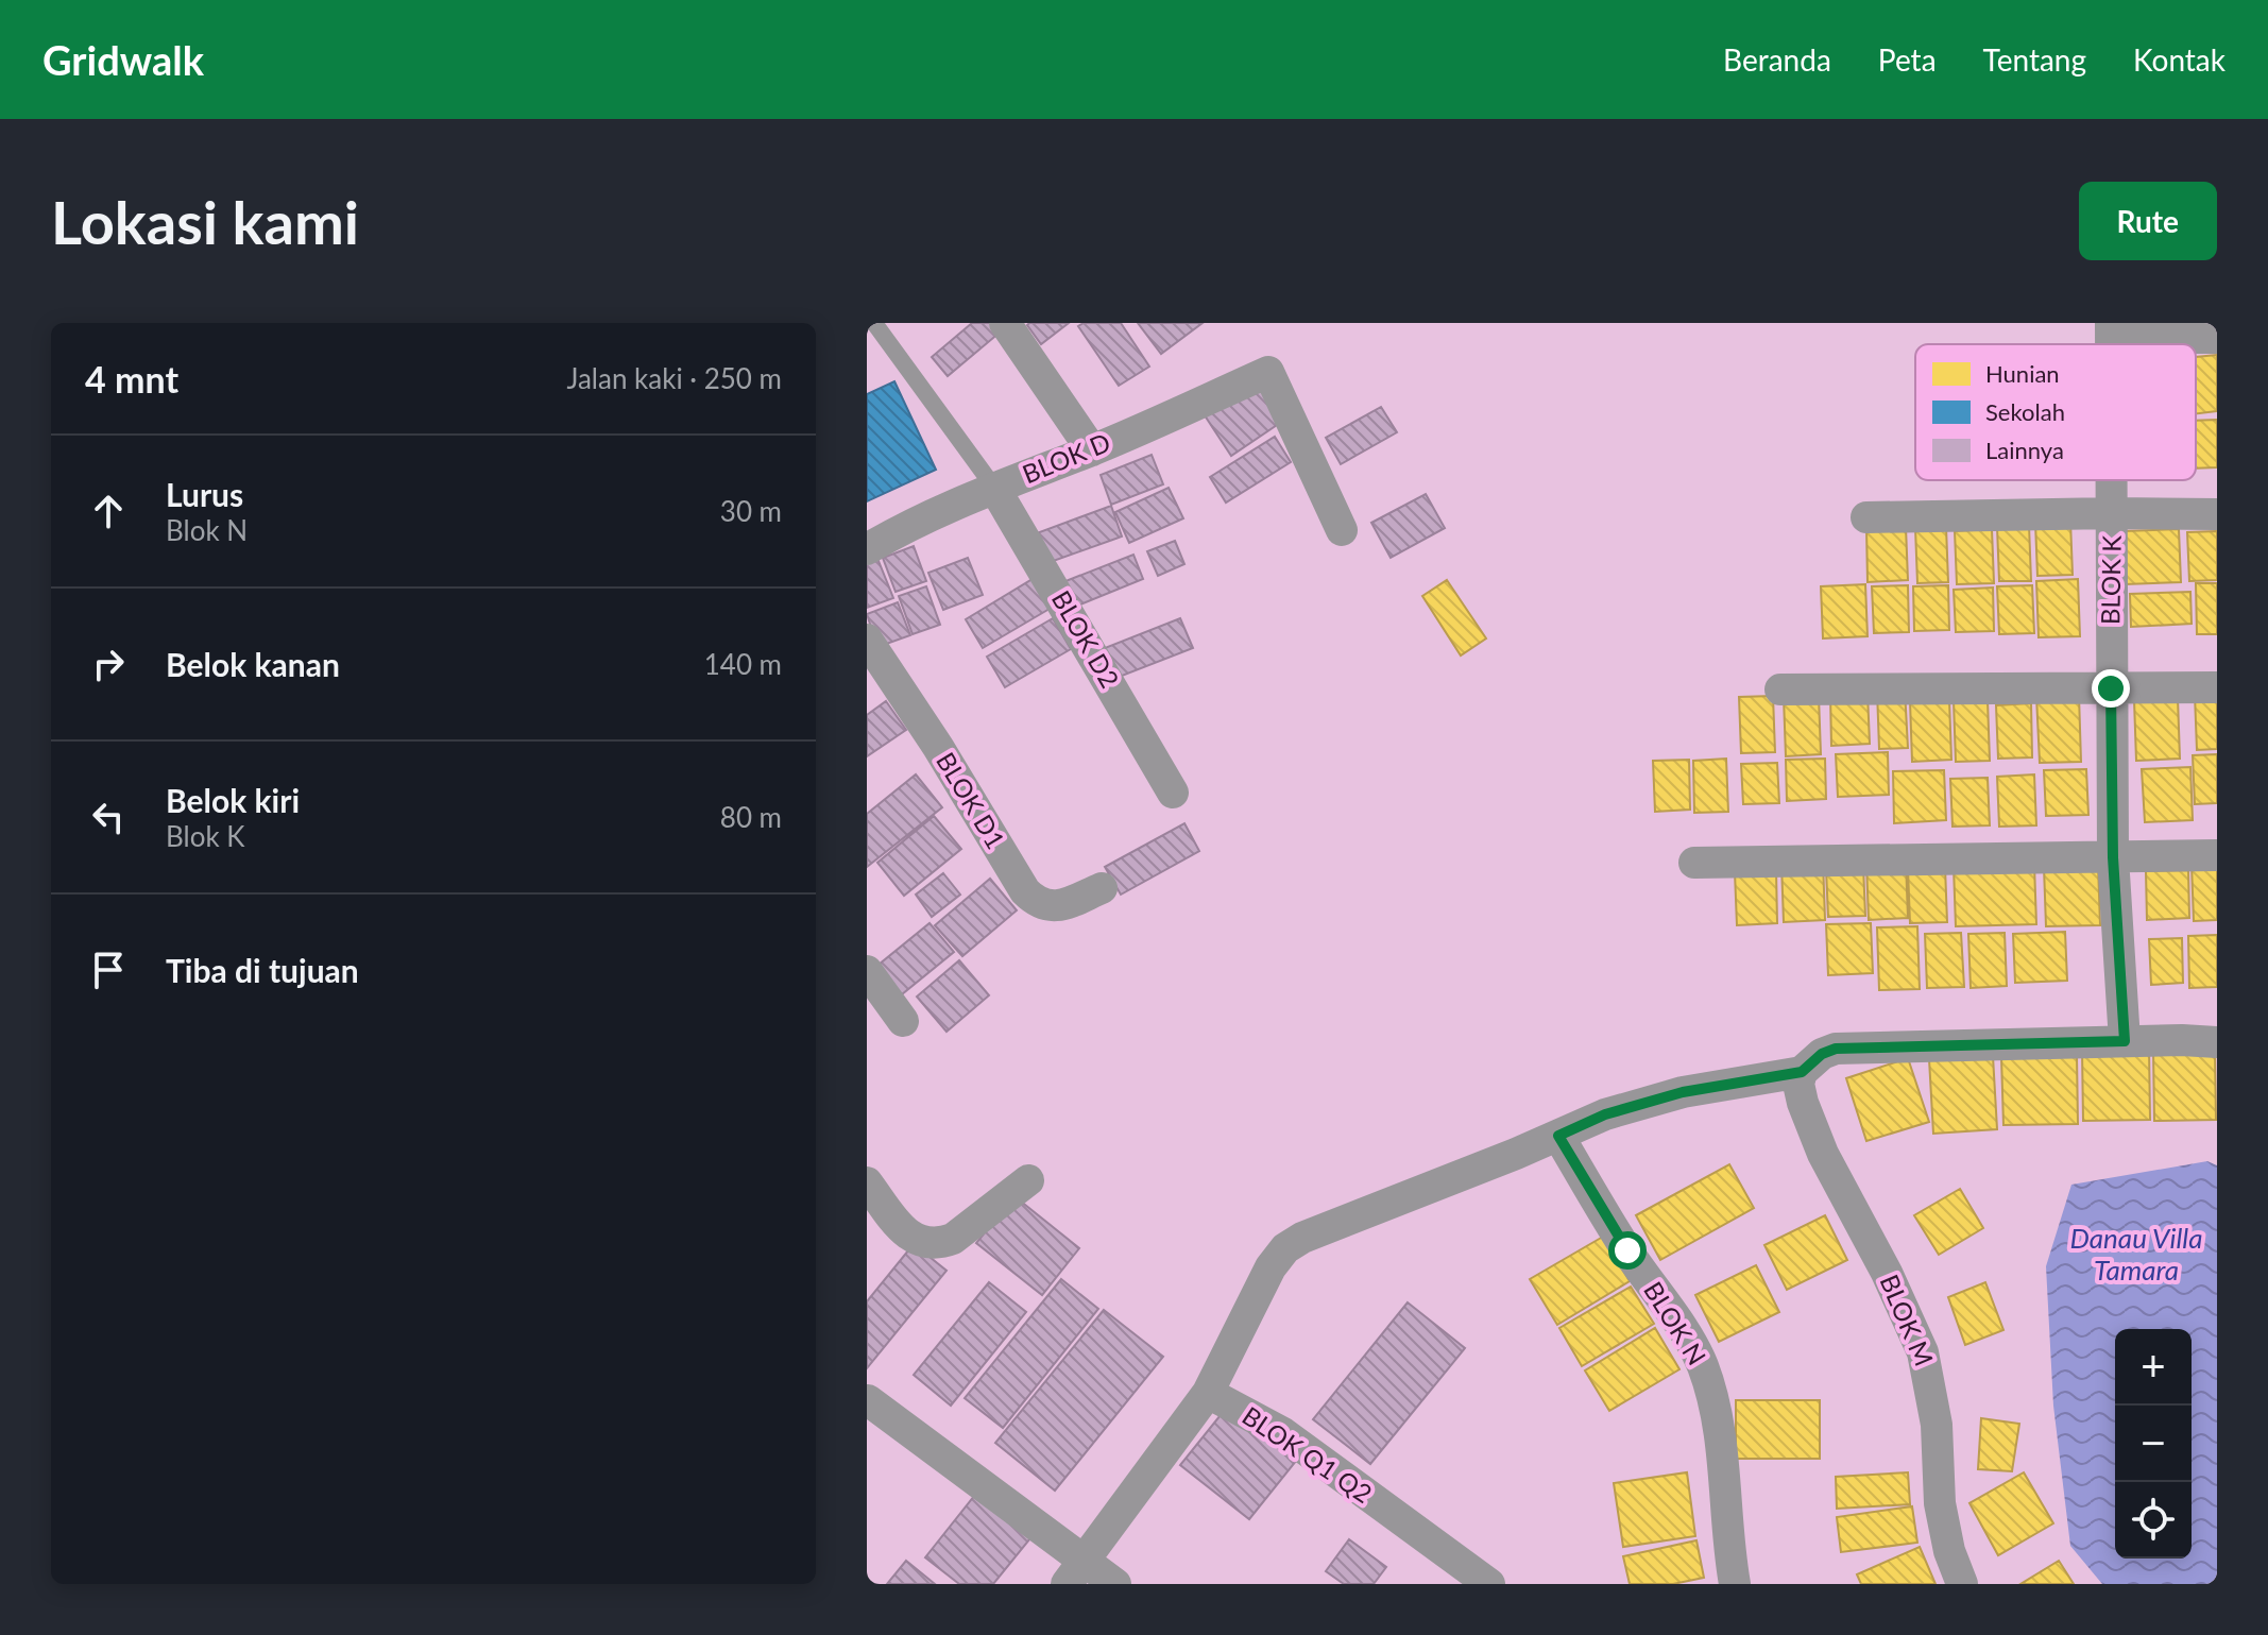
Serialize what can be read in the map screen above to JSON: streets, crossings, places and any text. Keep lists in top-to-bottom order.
{
  "streets": {
    "street": [
      "BLOK D",
      "BLOK K",
      "BLOK D2",
      "BLOK D1",
      "BLOK M",
      "BLOK N",
      "BLOK Q1 Q2"
    ]
  },
  "crossings": [
    ["BLOK D", "BLOK D2"]
  ],
  "water": ["Danau Villa Tamara"],
  "legend": ["Hunian", "Sekolah", "Lainnya"],
  "page": {
    "header": "Gridwalk",
    "nav": [
      "Beranda",
      "Peta",
      "Tentang",
      "Kontak"
    ],
    "buttons": "Rute",
    "title": "Lokasi kami",
    "heading": ["4 mnt", "Jalan kaki · 250 m"],
    "list": [
      ["Lurus", "Blok N", "30 m"],
      ["Belok kanan", "140 m"],
      ["Belok kiri", "Blok K", "80 m"],
      "Tiba di tujuan"
    ],
    "map_buttons": ["+", "−"]
  }
}
